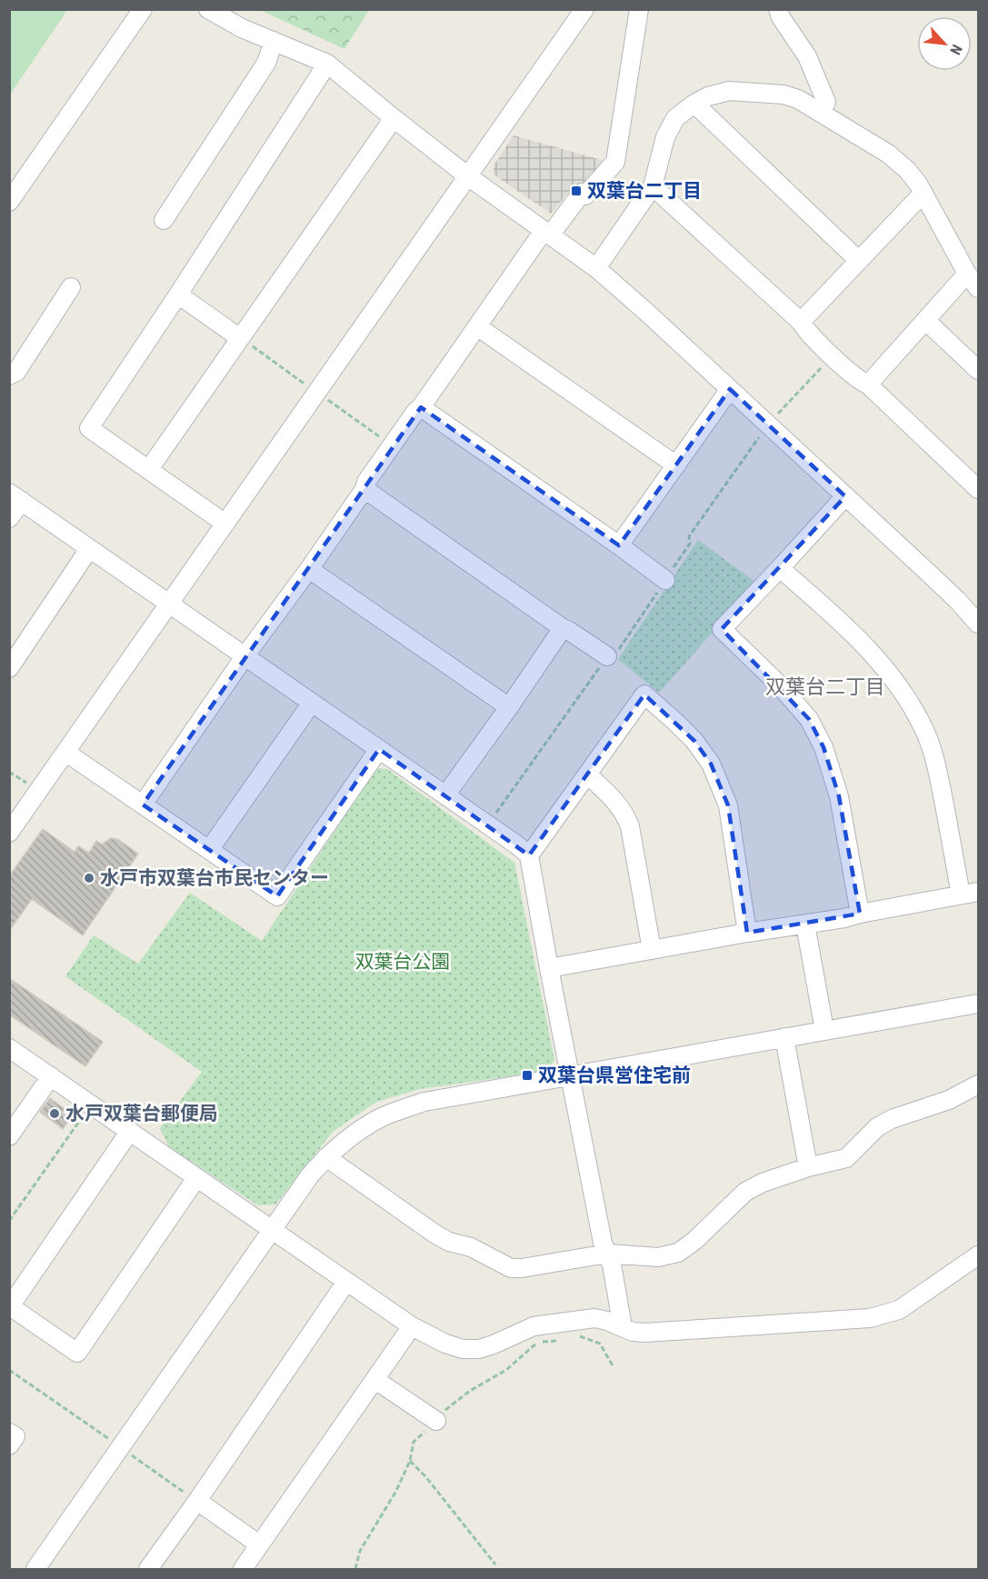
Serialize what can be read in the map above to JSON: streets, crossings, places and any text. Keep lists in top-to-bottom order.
{
  "districts": ["双葉台二丁目"],
  "parks": ["双葉台公園"],
  "places": {
    "transit": ["双葉台二丁目", "双葉台県営住宅前"],
    "other": ["水戸市双葉台市民センター", "水戸双葉台郵便局"]
  },
  "north": "bottom right"
}
